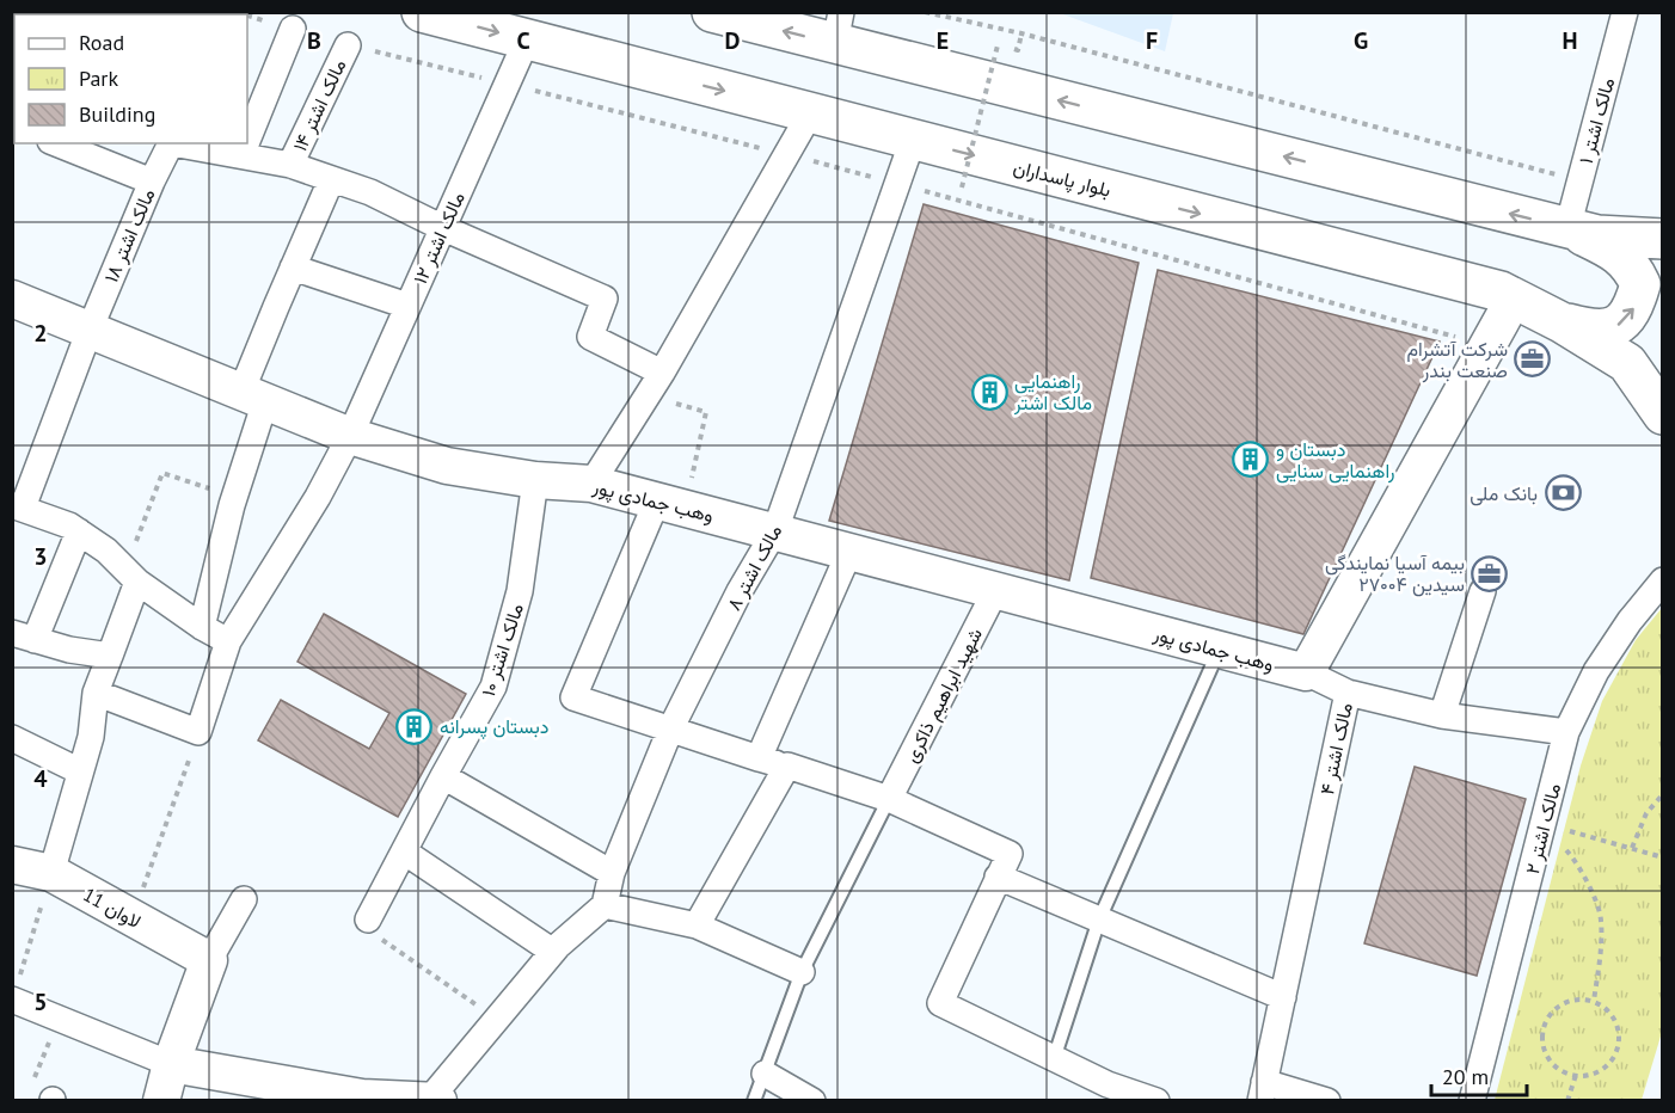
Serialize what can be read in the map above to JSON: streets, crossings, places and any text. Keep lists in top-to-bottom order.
{
  "streets": {
    "main road": ["بلوار پاسداران"],
    "street": [
      "مالک اشتر ۱۴",
      "مالک اشتر ۱",
      "مالک اشتر ۱۸",
      "مالک اشتر ۱۲",
      "وهب جمادی پور",
      "مالک اشتر ۸",
      "مالک اشتر ۱۰",
      "شهید ابراهیم ذاکری",
      "مالک اشتر ۴",
      "مالک اشتر ۲",
      "لاوان 11"
    ]
  },
  "crossings": [
    ["بلوار پاسداران", "مالک اشتر ۱۲"],
    ["بلوار پاسداران", "مالک اشتر ۸"],
    ["مالک اشتر ۱۸", "وهب جمادی پور"],
    ["مالک اشتر ۱۲", "وهب جمادی پور"],
    ["وهب جمادی پور", "مالک اشتر ۸"],
    ["وهب جمادی پور", "مالک اشتر ۱۰"],
    ["وهب جمادی پور", "شهید ابراهیم ذاکری"],
    ["وهب جمادی پور", "مالک اشتر ۴"]
  ],
  "places": {
    "office": ["شرکت آتشرام صنعت بندر", "بیمه آسیا نمایندگی سیدین ۲۷۰۰۴"],
    "building": ["راهنمایی مالک اشتر", "دبستان و راهنمایی سنایی", "دبستان پسرانه"],
    "bank": ["بانک ملی"]
  },
  "legend": ["Road", "Park", "Building"],
  "scale_bar": "20 m",
  "grid": {
    "columns": [
      "B",
      "C",
      "D",
      "E",
      "F",
      "G",
      "H"
    ],
    "rows": [
      "2",
      "3",
      "4",
      "5"
    ]
  }
}
